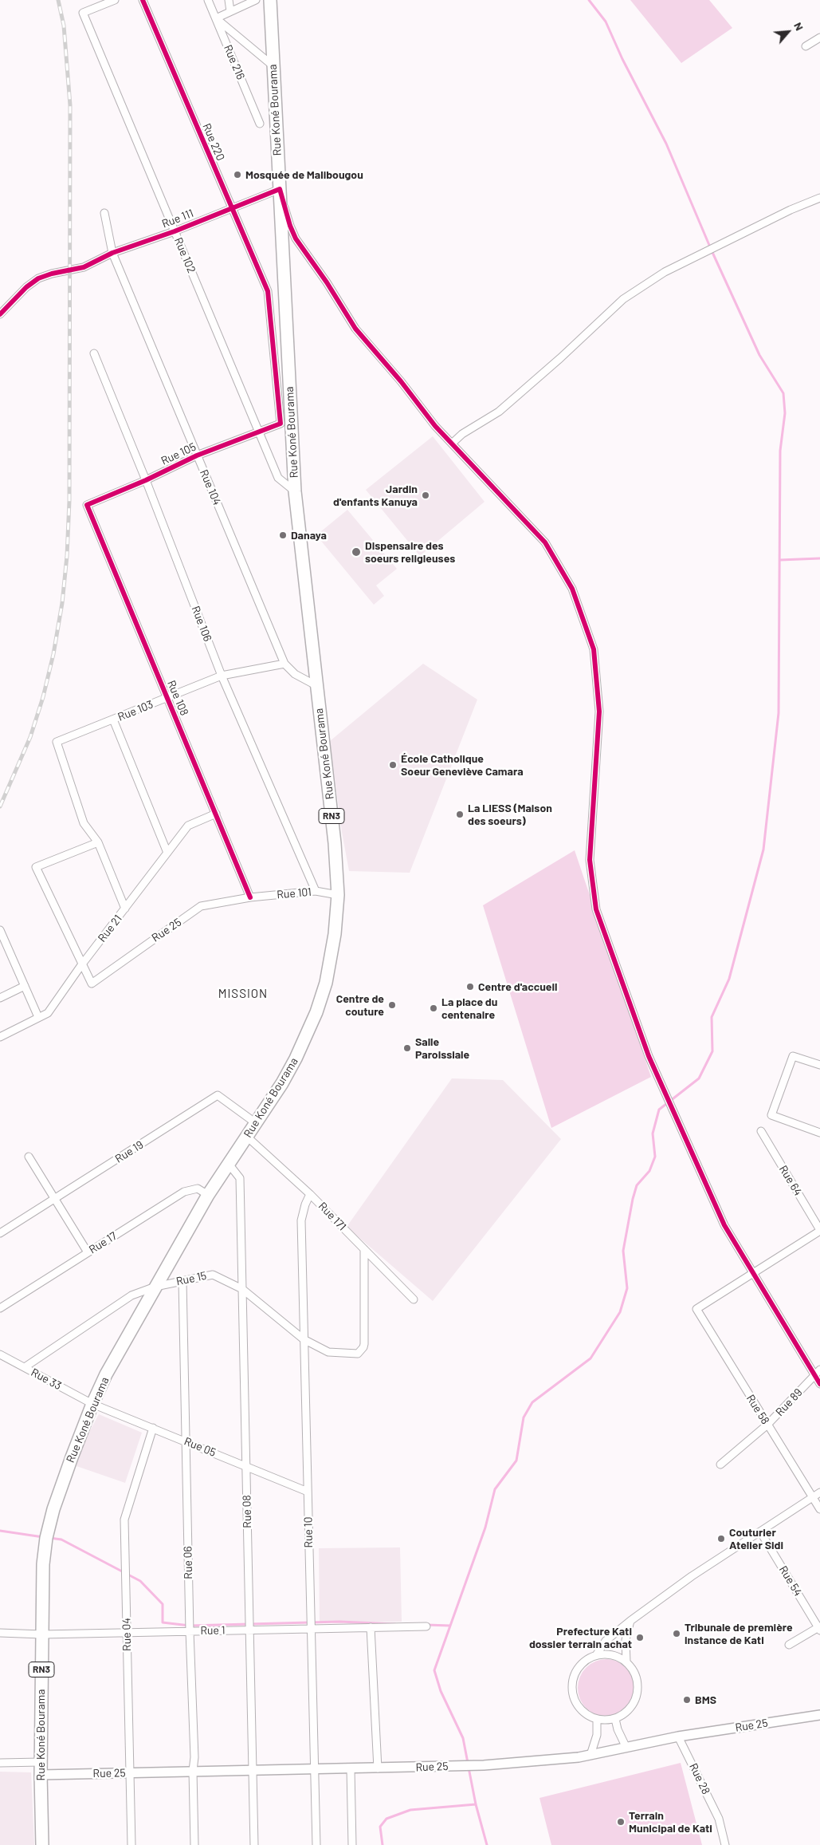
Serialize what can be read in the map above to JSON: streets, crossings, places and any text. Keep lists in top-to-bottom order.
{
  "streets": {
    "highway": ["Rue Koné Bourama", "RN3"],
    "street": [
      "Rue 216",
      "Rue 220",
      "Rue 111",
      "Rue 102",
      "Rue 105",
      "Rue 104",
      "Rue 106",
      "Rue 108",
      "Rue 103",
      "Rue 101",
      "Rue 21",
      "Rue 25",
      "Rue 19",
      "Rue 64",
      "Rue 171",
      "Rue 17",
      "Rue 15",
      "Rue 33",
      "Rue 89",
      "Rue 58",
      "Rue 05",
      "Rue 08",
      "Rue 10",
      "Rue 06",
      "Rue 54",
      "Rue 1",
      "Rue 04",
      "Rue 28"
    ]
  },
  "crossings": [
    ["Rue Koné Bourama", "Rue 111"],
    ["Rue Koné Bourama", "Rue 102"],
    ["Rue Koné Bourama", "Rue 104"],
    ["Rue Koné Bourama", "Rue 101"],
    ["Rue Koné Bourama", "Rue 25"],
    ["Rue Koné Bourama", "Rue 19"],
    ["Rue Koné Bourama", "Rue 171"],
    ["Rue Koné Bourama", "Rue 17"],
    ["Rue Koné Bourama", "Rue 15"],
    ["Rue Koné Bourama", "Rue 33"],
    ["Rue Koné Bourama", "Rue 05"],
    ["Rue Koné Bourama", "Rue 08"],
    ["Rue Koné Bourama", "Rue 1"],
    ["Rue 220", "Rue 111"],
    ["Rue 220", "Rue 105"],
    ["Rue 111", "Rue 102"],
    ["Rue 111", "Rue 104"],
    ["Rue 102", "Rue 105"],
    ["Rue 105", "Rue 104"],
    ["Rue 105", "Rue 106"],
    ["Rue 105", "Rue 108"],
    ["Rue 104", "Rue 103"],
    ["Rue 106", "Rue 103"],
    ["Rue 106", "Rue 101"],
    ["Rue 108", "Rue 103"],
    ["Rue 108", "Rue 101"],
    ["Rue 108", "Rue 21"],
    ["Rue 108", "Rue 25"],
    ["Rue 101", "Rue 25"],
    ["Rue 21", "Rue 25"],
    ["Rue 25", "Rue 08"],
    ["Rue 25", "Rue 10"],
    ["Rue 25", "Rue 06"],
    ["Rue 25", "Rue 04"],
    ["Rue 25", "Rue 28"],
    ["Rue 171", "Rue 15"],
    ["Rue 171", "Rue 10"],
    ["Rue 15", "Rue 33"],
    ["Rue 15", "Rue 08"],
    ["Rue 15", "Rue 10"],
    ["Rue 15", "Rue 06"],
    ["Rue 33", "Rue 05"],
    ["Rue 89", "Rue 58"],
    ["Rue 05", "Rue 08"],
    ["Rue 05", "Rue 10"],
    ["Rue 05", "Rue 06"],
    ["Rue 05", "Rue 04"],
    ["Rue 08", "Rue 1"],
    ["Rue 10", "Rue 1"],
    ["Rue 06", "Rue 1"],
    ["Rue 1", "Rue 04"]
  ],
  "districts": ["MISSION"],
  "places": [
    "Mosquée de Malibougou",
    "Jardin d'enfants Kanuya",
    "Danaya",
    "Dispensaire des soeurs religieuses",
    "École Catholique Soeur Geneviève Camara",
    "La LIESS (Maison des soeurs)",
    "Centre d'accueil",
    "Centre de couture",
    "La place du centenaire",
    "Salle Paroissiale",
    "Couturier Atelier Sidi",
    "Tribunale de première instance de Kati",
    "Prefecture Kati dossier terrain achat",
    "BMS",
    "Terrain Municipal de Kati"
  ],
  "north": "top right"
}
